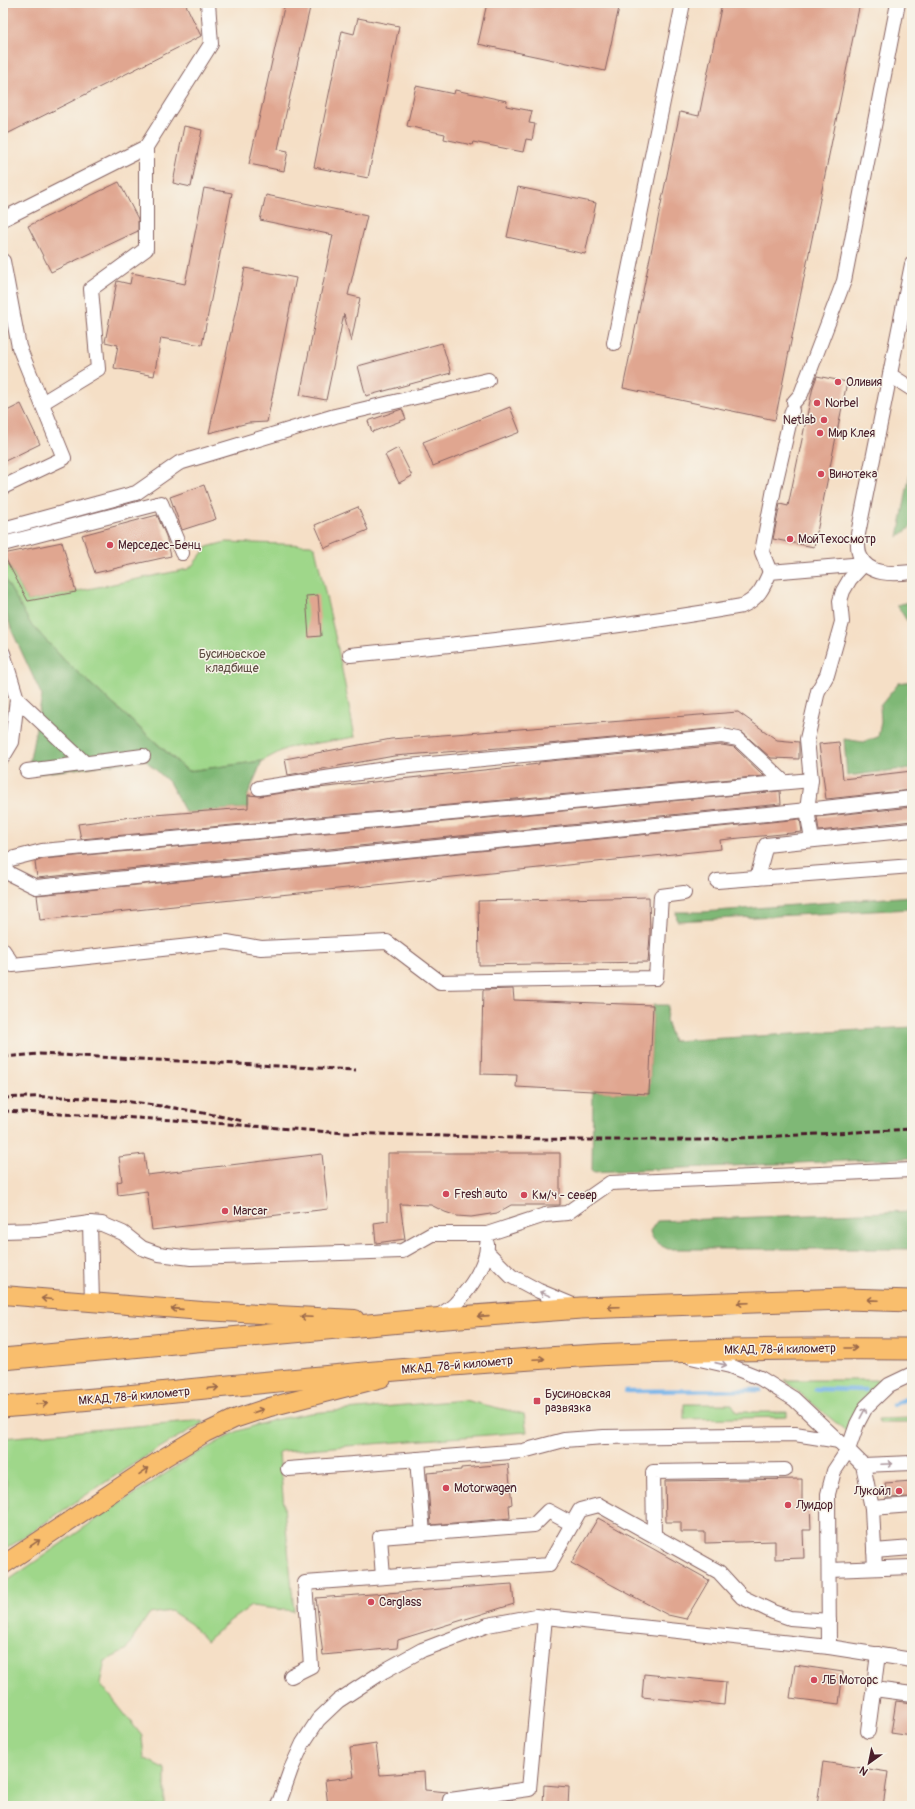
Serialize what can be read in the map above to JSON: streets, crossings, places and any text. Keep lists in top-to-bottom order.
{
  "streets": {
    "highway": ["МКАД, 78-й километр"]
  },
  "parks": ["Бусиновское кладбище"],
  "places": {
    "other": [
      "Оливия",
      "Norbel",
      "Netlab",
      "Мир Клея",
      "Винотека",
      "МойТехосмотр",
      "Мерседес-Бенц",
      "Fresh auto",
      "Км/ч - север",
      "Marcar",
      "Motorwagen",
      "Лукойл",
      "Луидор",
      "Carglass",
      "ЛБ Моторс"
    ],
    "transit": ["Бусиновская развязка"]
  },
  "north": "bottom left"
}
